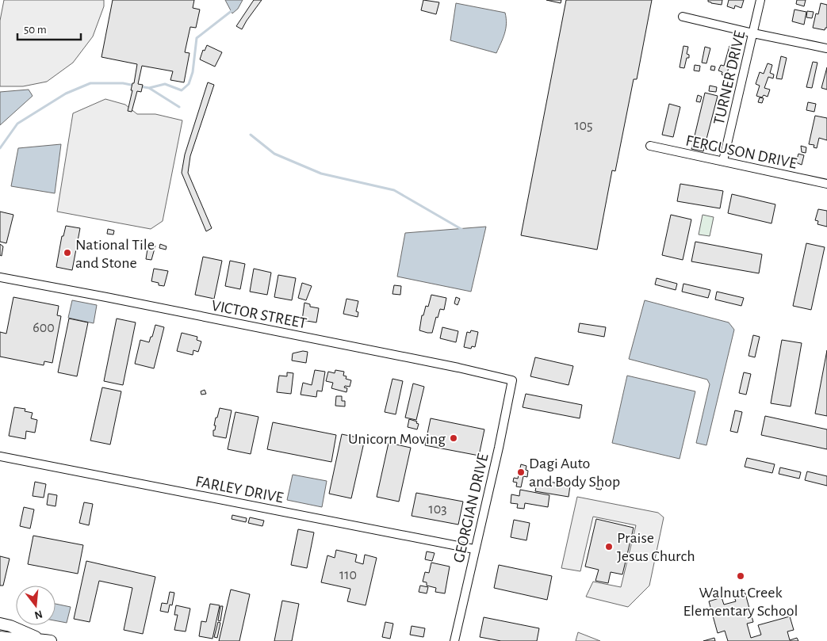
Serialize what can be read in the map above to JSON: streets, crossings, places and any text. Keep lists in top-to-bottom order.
{
  "streets": {
    "street": [
      "TURNER DRIVE",
      "FERGUSON DRIVE",
      "VICTOR STREET",
      "FARLEY DRIVE",
      "GEORGIAN DRIVE"
    ]
  },
  "crossings": [
    ["TURNER DRIVE", "FERGUSON DRIVE"],
    ["VICTOR STREET", "GEORGIAN DRIVE"],
    ["FARLEY DRIVE", "GEORGIAN DRIVE"]
  ],
  "places": [
    "National Tile and Stone",
    "Unicorn Moving",
    "Dagi Auto and Body Shop",
    "Praise Jesus Church",
    "Walnut Creek Elementary School"
  ],
  "house_numbers": [
    "105",
    "600",
    "103",
    "110"
  ],
  "scale_bar": "50 m",
  "north": "bottom"
}
